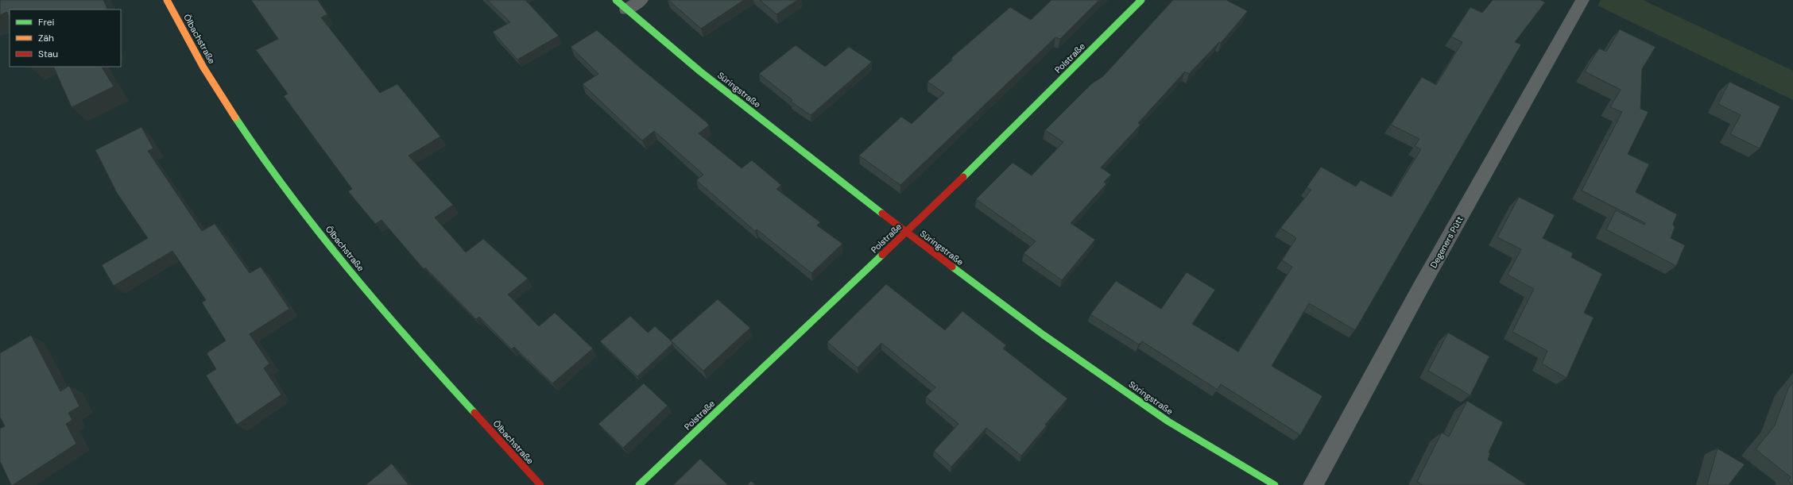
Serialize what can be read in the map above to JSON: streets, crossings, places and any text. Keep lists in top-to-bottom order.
{
  "streets": {
    "street": [
      "Ölbachstraße",
      "Polstraße",
      "Süringstraße",
      "Degeners Pütt"
    ]
  },
  "crossings": [
    ["Polstraße", "Süringstraße"]
  ],
  "legend": ["Frei", "Zäh", "Stau"]
}
